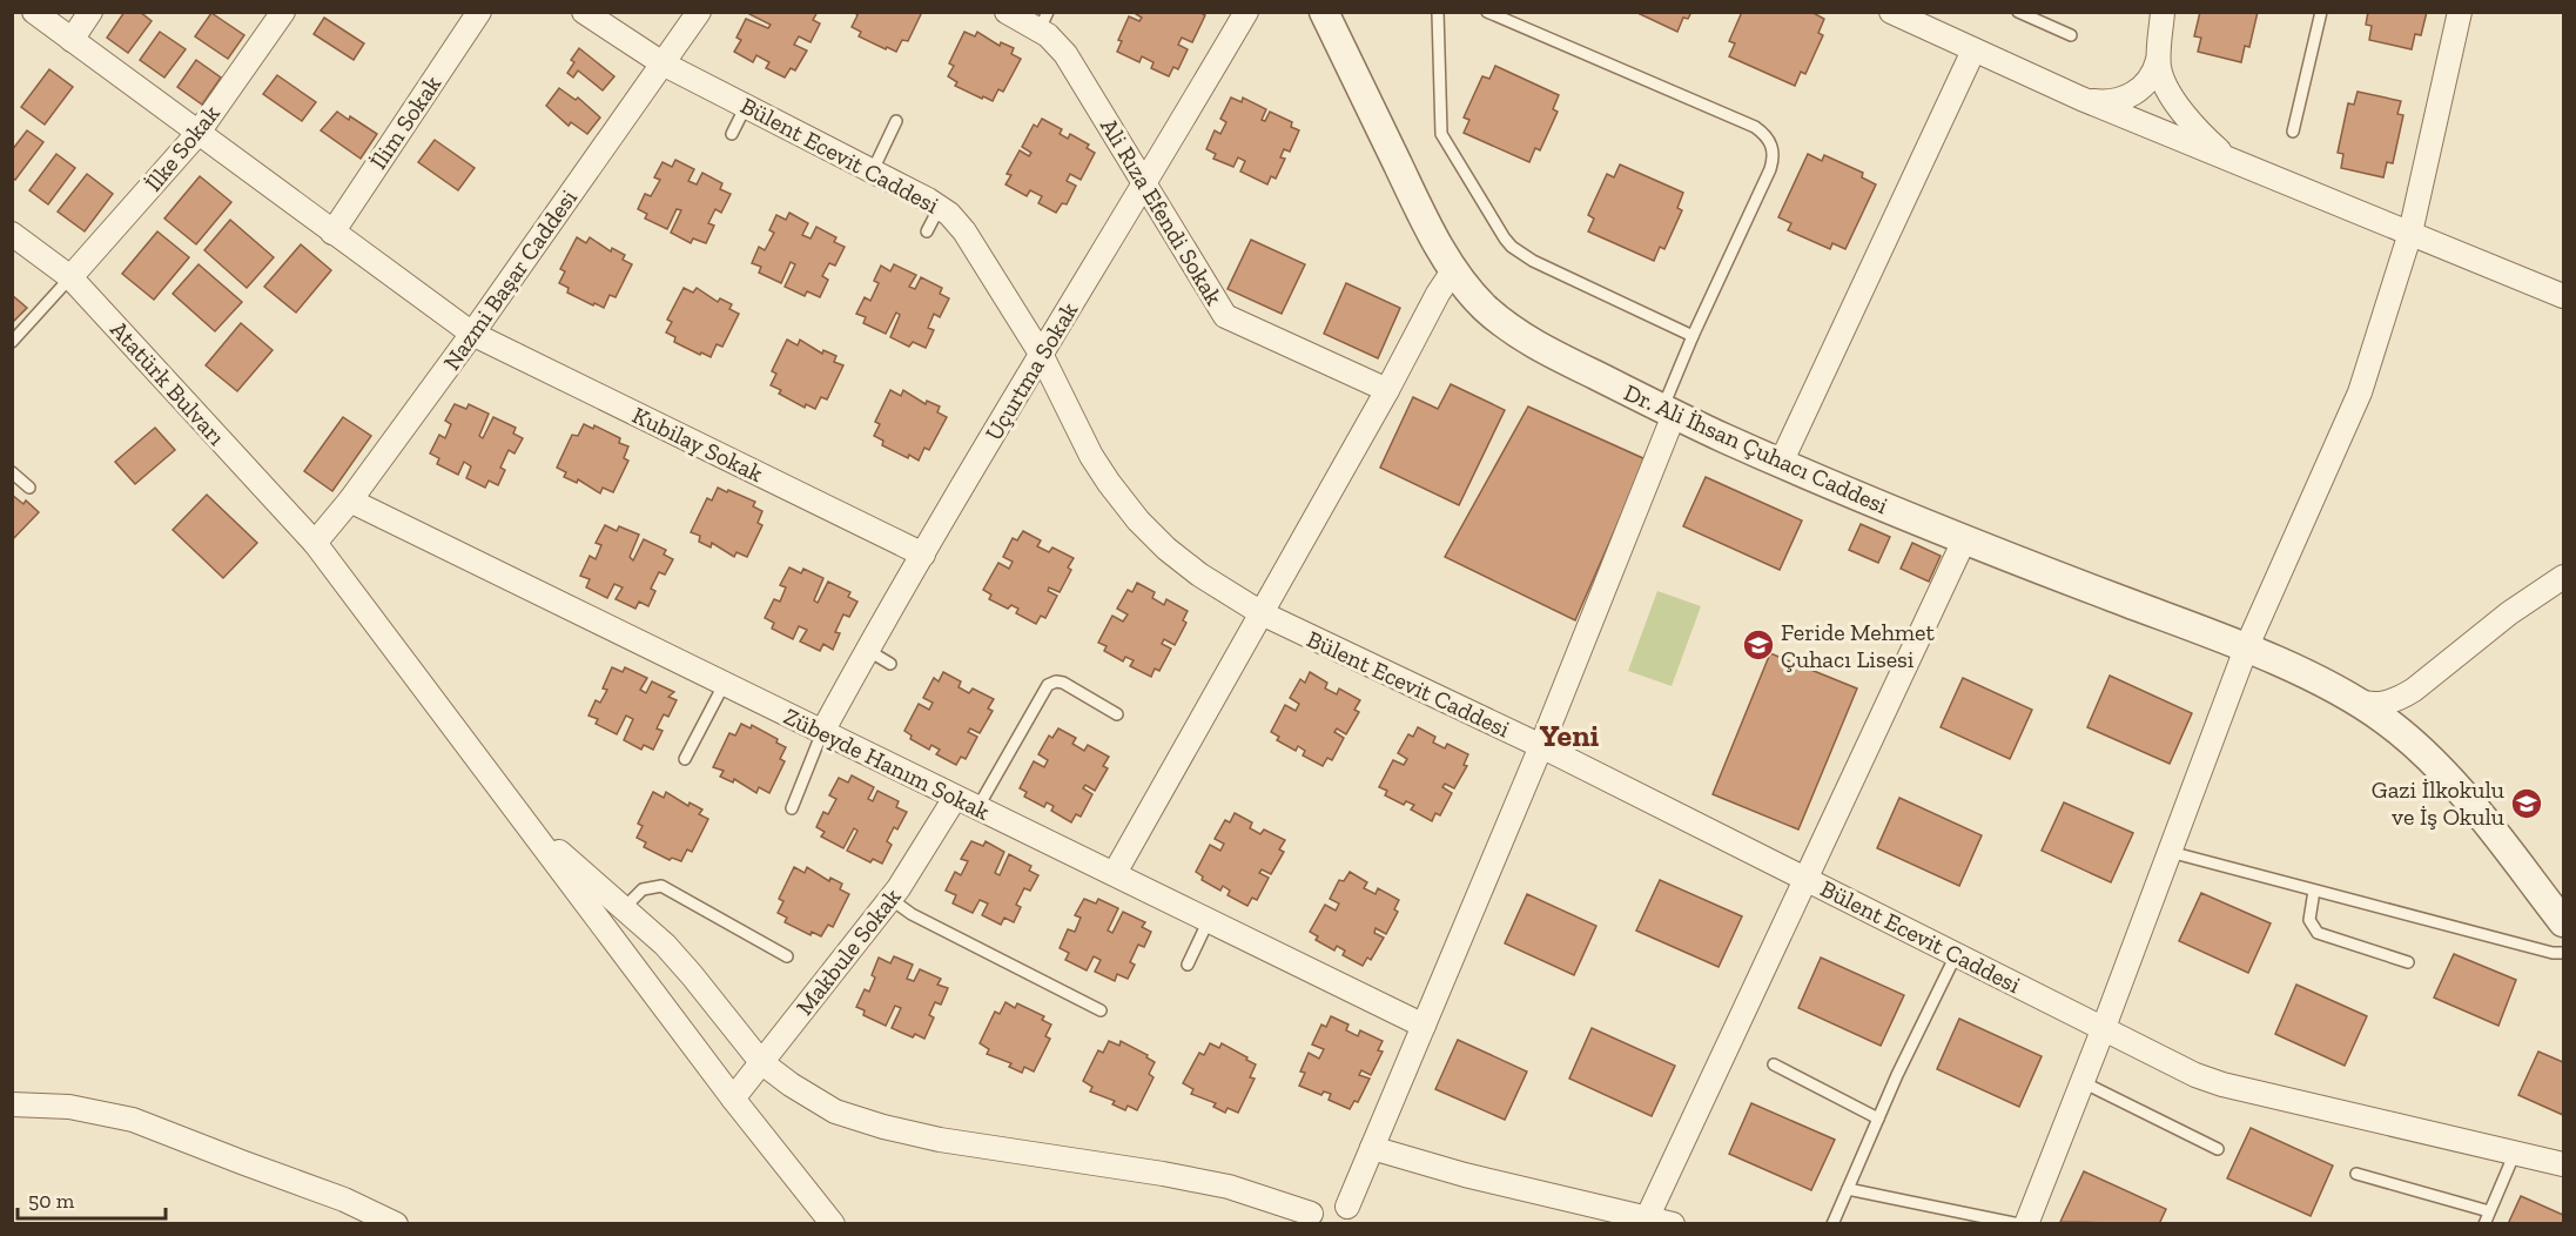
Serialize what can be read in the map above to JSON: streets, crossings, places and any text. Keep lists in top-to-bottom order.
{
  "streets": {
    "street": [
      "İlim Sokak",
      "İlke Sokak",
      "Bülent Ecevit Caddesi",
      "Ali Rıza Efendi Sokak",
      "Nazmi Başar Caddesi",
      "Uçurtma Sokak",
      "Atatürk Bulvarı",
      "Kubilay Sokak",
      "Dr. Ali İhsan Çuhacı Caddesi",
      "Zübeyde Hanım Sokak",
      "Makbule Sokak"
    ]
  },
  "crossings": [
    ["İlim Sokak", "Kubilay Sokak"],
    ["İlke Sokak", "Atatürk Bulvarı"],
    ["İlke Sokak", "Kubilay Sokak"],
    ["Bülent Ecevit Caddesi", "Nazmi Başar Caddesi"],
    ["Bülent Ecevit Caddesi", "Uçurtma Sokak"],
    ["Ali Rıza Efendi Sokak", "Uçurtma Sokak"],
    ["Nazmi Başar Caddesi", "Atatürk Bulvarı"],
    ["Nazmi Başar Caddesi", "Kubilay Sokak"],
    ["Nazmi Başar Caddesi", "Zübeyde Hanım Sokak"],
    ["Uçurtma Sokak", "Kubilay Sokak"],
    ["Uçurtma Sokak", "Zübeyde Hanım Sokak"],
    ["Zübeyde Hanım Sokak", "Makbule Sokak"]
  ],
  "districts": ["Yeni"],
  "places": {
    "school or university": ["Feride Mehmet Çuhacı Lisesi", "Gazi İlkokulu ve İş Okulu"]
  },
  "scale_bar": "50 m"
}
